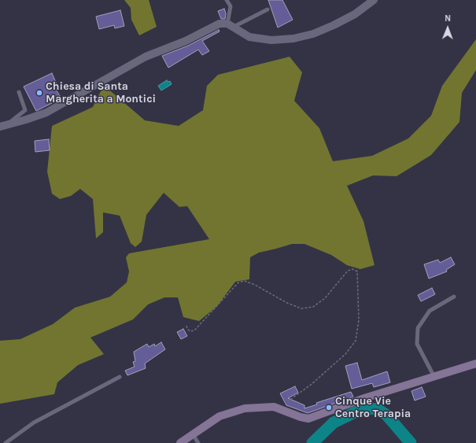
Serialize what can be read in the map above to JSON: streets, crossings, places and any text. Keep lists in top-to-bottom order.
{
  "places": ["Chiesa di Santa Margherita a Montici", "Cinque Vie Centro Terapia"],
  "north": "top"
}
